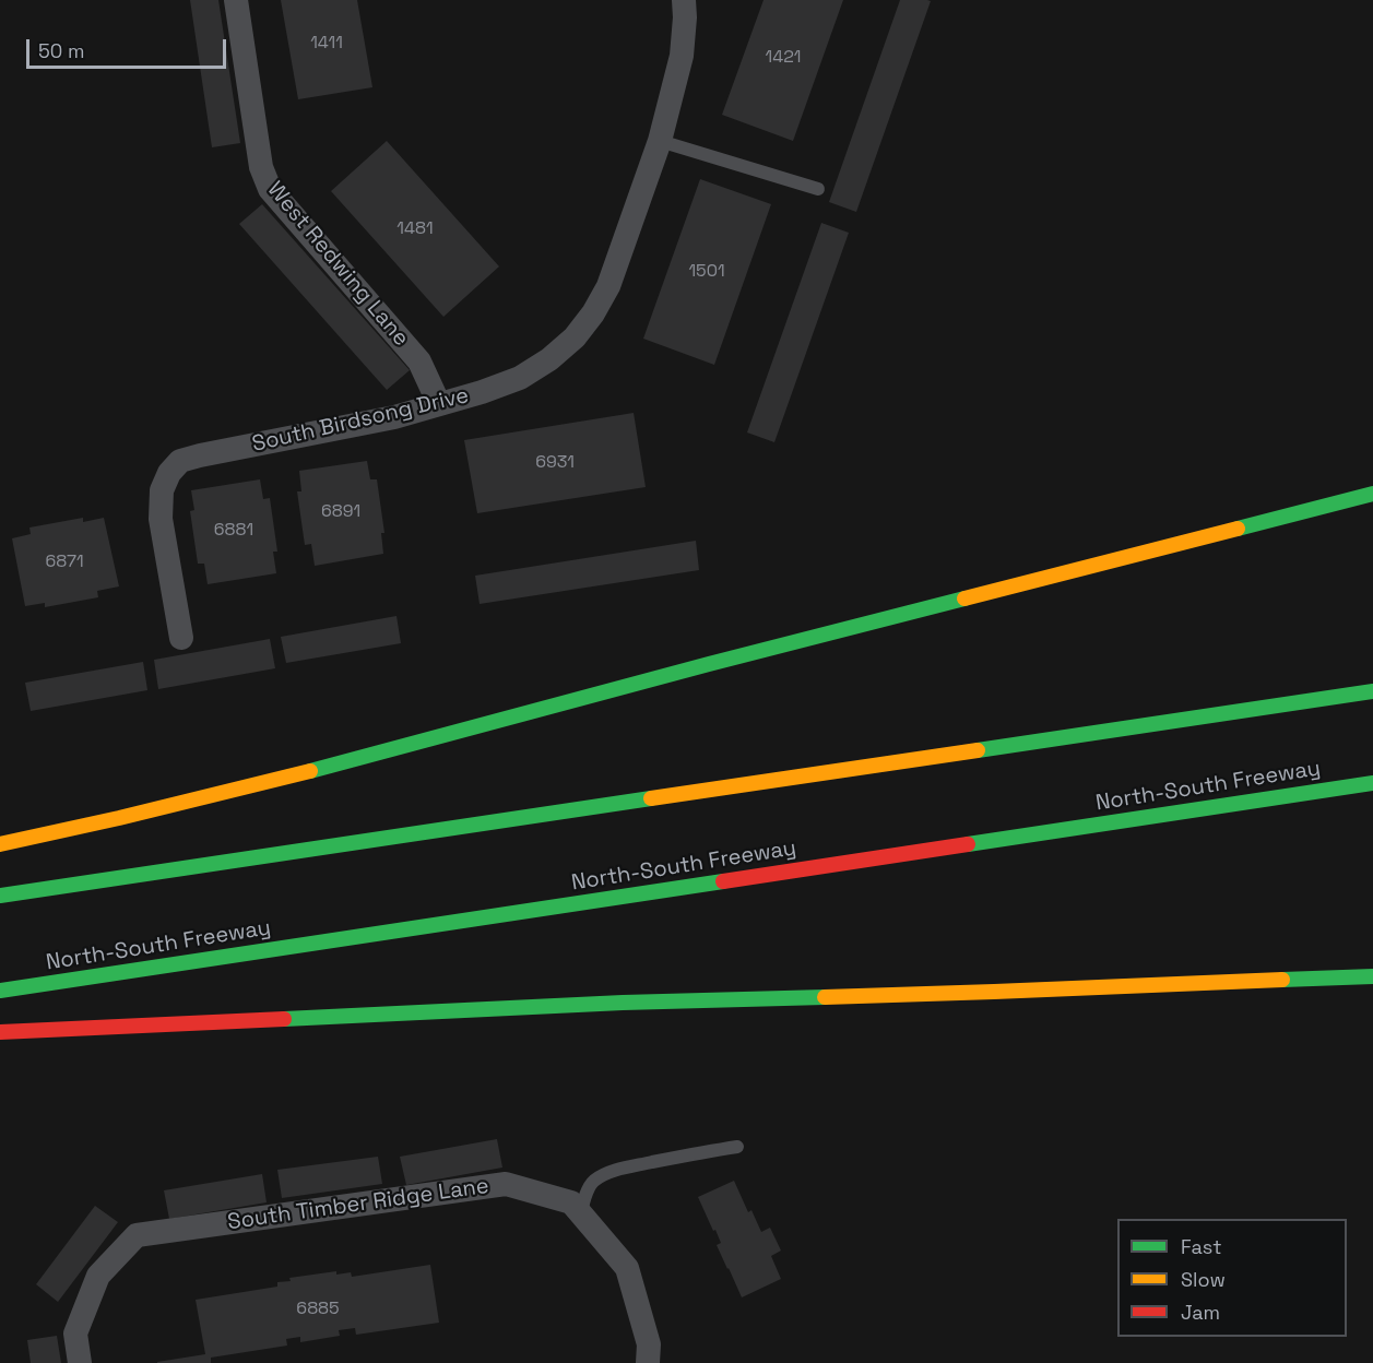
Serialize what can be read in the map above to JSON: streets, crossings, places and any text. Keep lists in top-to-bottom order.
{
  "streets": {
    "highway": ["North-South Freeway"],
    "street": ["West Redwing Lane", "South Birdsong Drive", "South Timber Ridge Lane"]
  },
  "crossings": [
    ["West Redwing Lane", "South Birdsong Drive"]
  ],
  "house_numbers": [
    "1411",
    "1421",
    "1481",
    "1501",
    "6931",
    "6891",
    "6881",
    "6871",
    "6885"
  ],
  "legend": ["Fast", "Slow", "Jam"],
  "scale_bar": "50 m"
}
